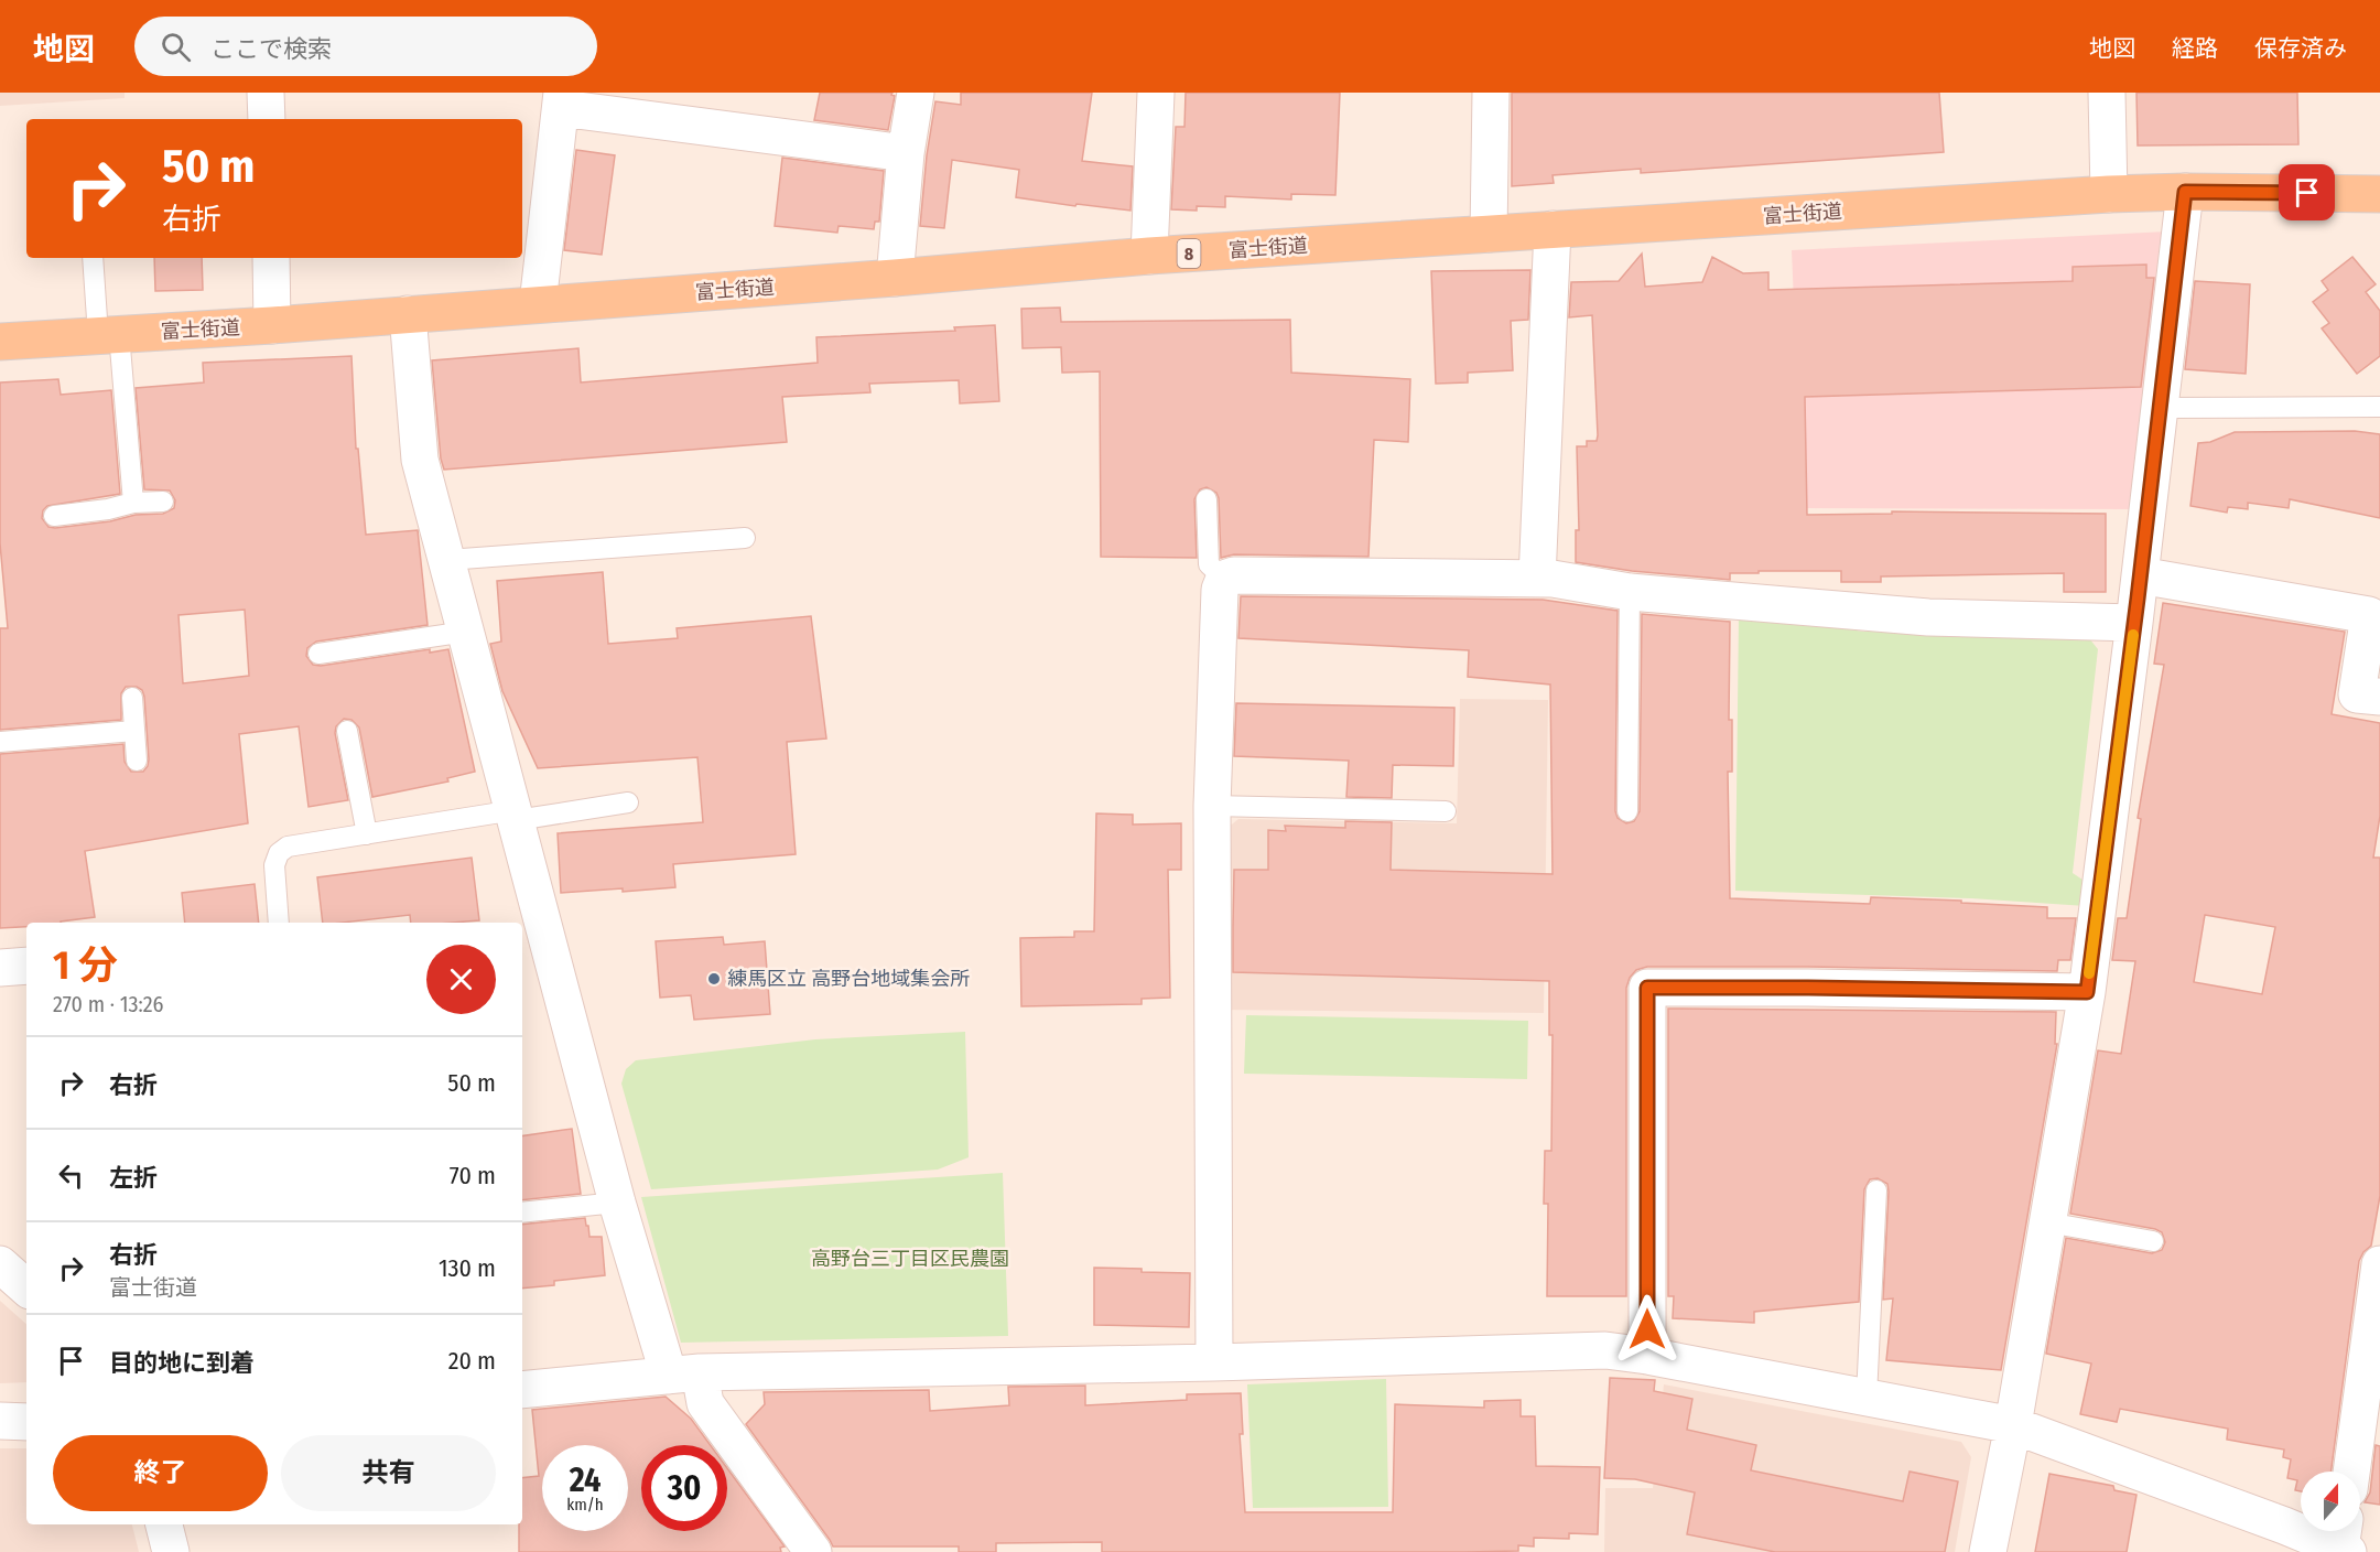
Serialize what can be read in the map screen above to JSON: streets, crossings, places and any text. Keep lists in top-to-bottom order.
{
  "streets": {
    "main road": ["富士街道", "8"]
  },
  "parks": ["高野台三丁目区民農園"],
  "places": ["練馬区立 高野台地域集会所"],
  "north": "top",
  "page": {
    "header": "地図",
    "search": "ここで検索",
    "nav": ["地図", "経路", "保存済み"],
    "turn": ["50 m", "右折"],
    "heading": ["1 分", "270 m · 13:26"],
    "list": [
      {
        "name": "右折",
        "value": "50 m"
      },
      {
        "name": "左折",
        "value": "70 m"
      },
      {
        "name": "右折",
        "note": "富士街道",
        "value": "130 m"
      },
      {
        "name": "目的地に到着",
        "value": "20 m"
      }
    ],
    "buttons": ["終了", "共有"],
    "speed": "24 km/h",
    "limit": "30"
  }
}
